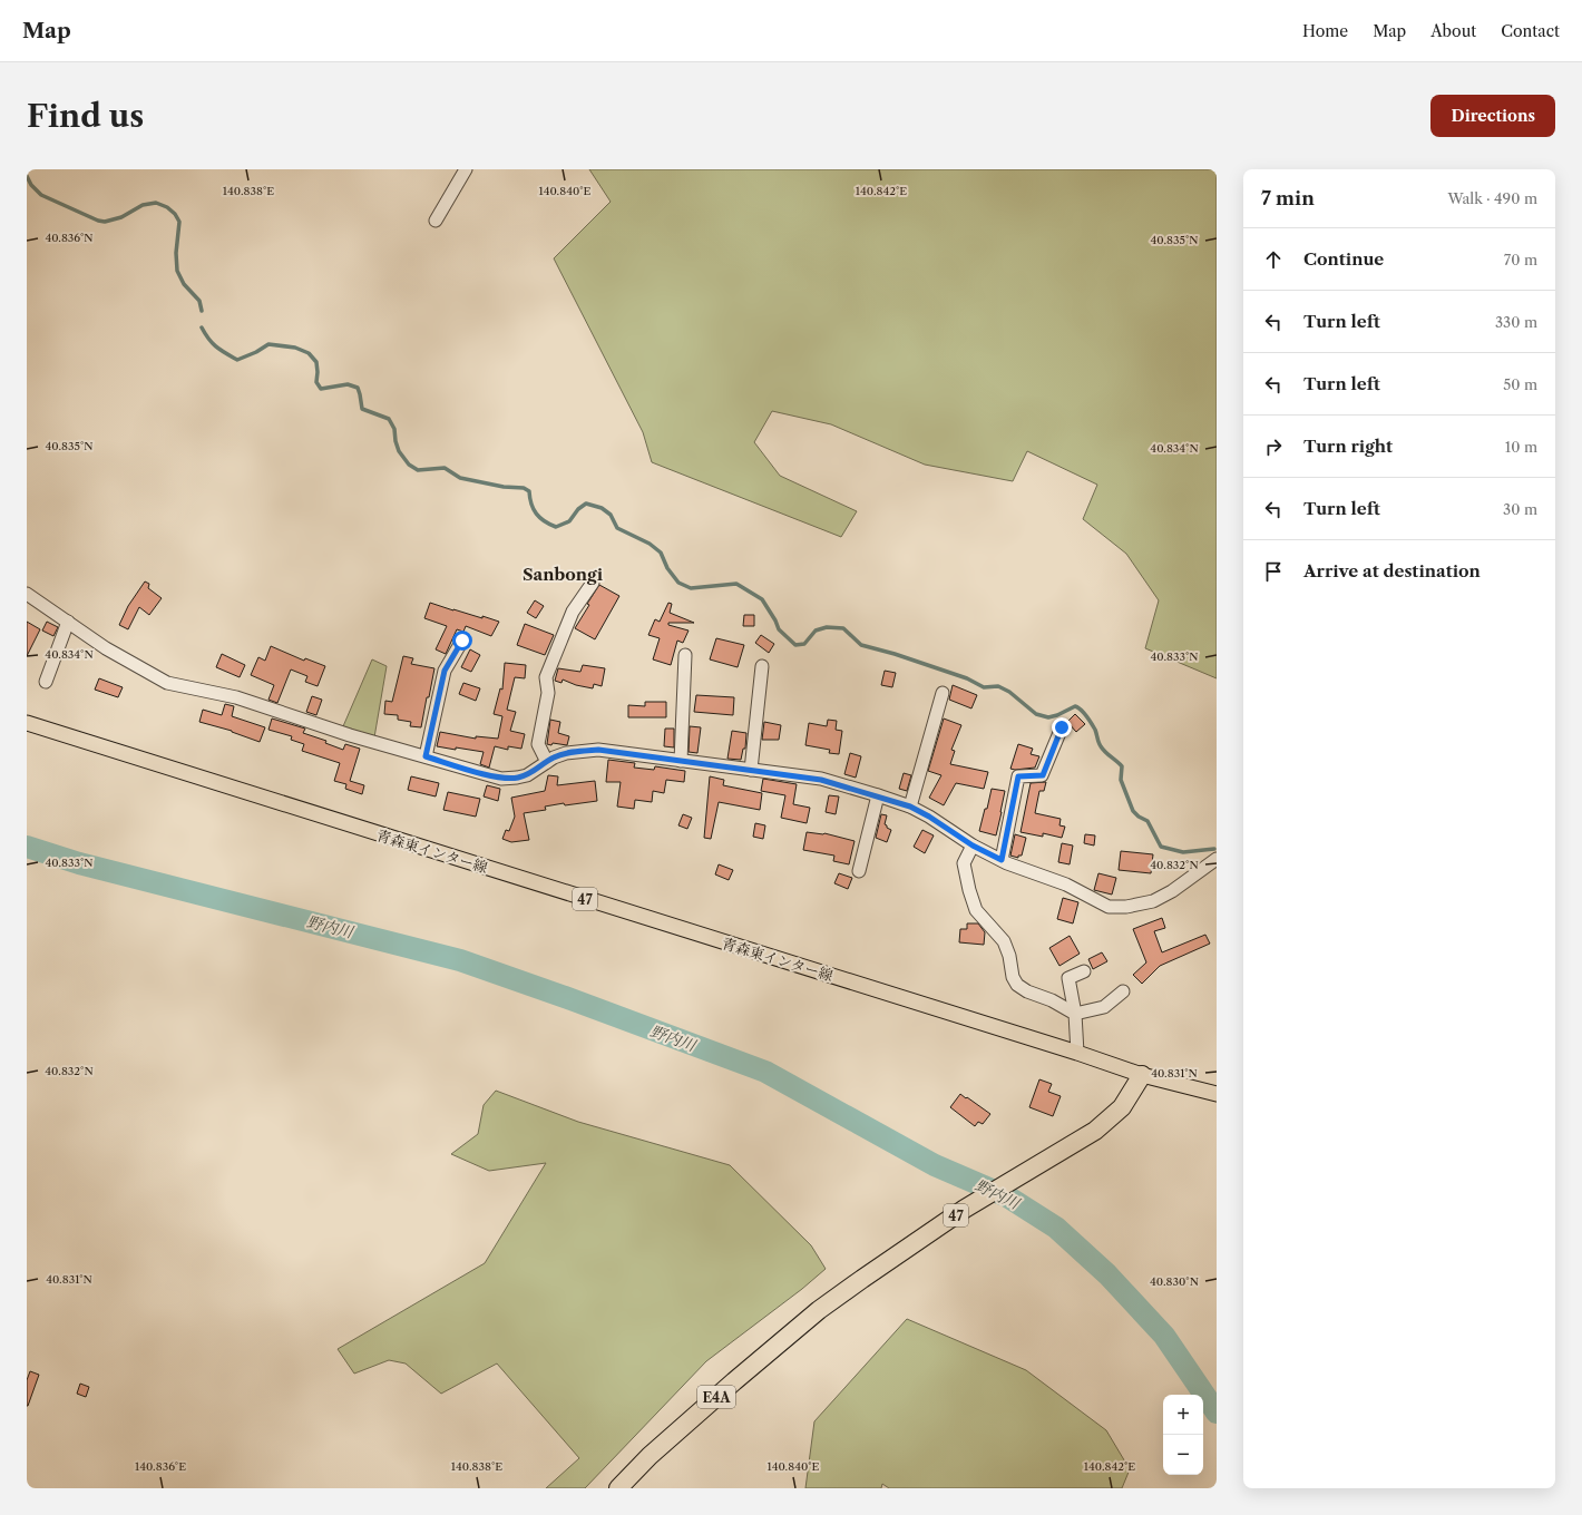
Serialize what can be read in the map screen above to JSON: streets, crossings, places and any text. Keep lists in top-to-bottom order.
{
  "streets": {
    "highway": ["47", "E4A"],
    "main road": ["青森東インター線"]
  },
  "crossings": [
    ["青森東インター線", "47"],
    ["47", "E4A"]
  ],
  "districts": ["Sanbongi"],
  "water": ["野内川"],
  "page": {
    "header": "Map",
    "nav": [
      "Home",
      "Map",
      "About",
      "Contact"
    ],
    "buttons": "Directions",
    "title": "Find us",
    "heading": ["7 min", "Walk · 490 m"],
    "list": [
      ["Continue", "70 m"],
      ["Turn left", "330 m"],
      ["Turn left", "50 m"],
      ["Turn right", "10 m"],
      ["Turn left", "30 m"],
      "Arrive at destination"
    ],
    "map_buttons": ["+", "−"]
  },
  "coordinates": [
    "140.838°E",
    "140.840°E",
    "140.842°E",
    "40.836°N",
    "40.835°N",
    "40.834°N",
    "40.833°N",
    "40.832°N",
    "40.831°N",
    "40.830°N",
    "140.836°E"
  ]
}
